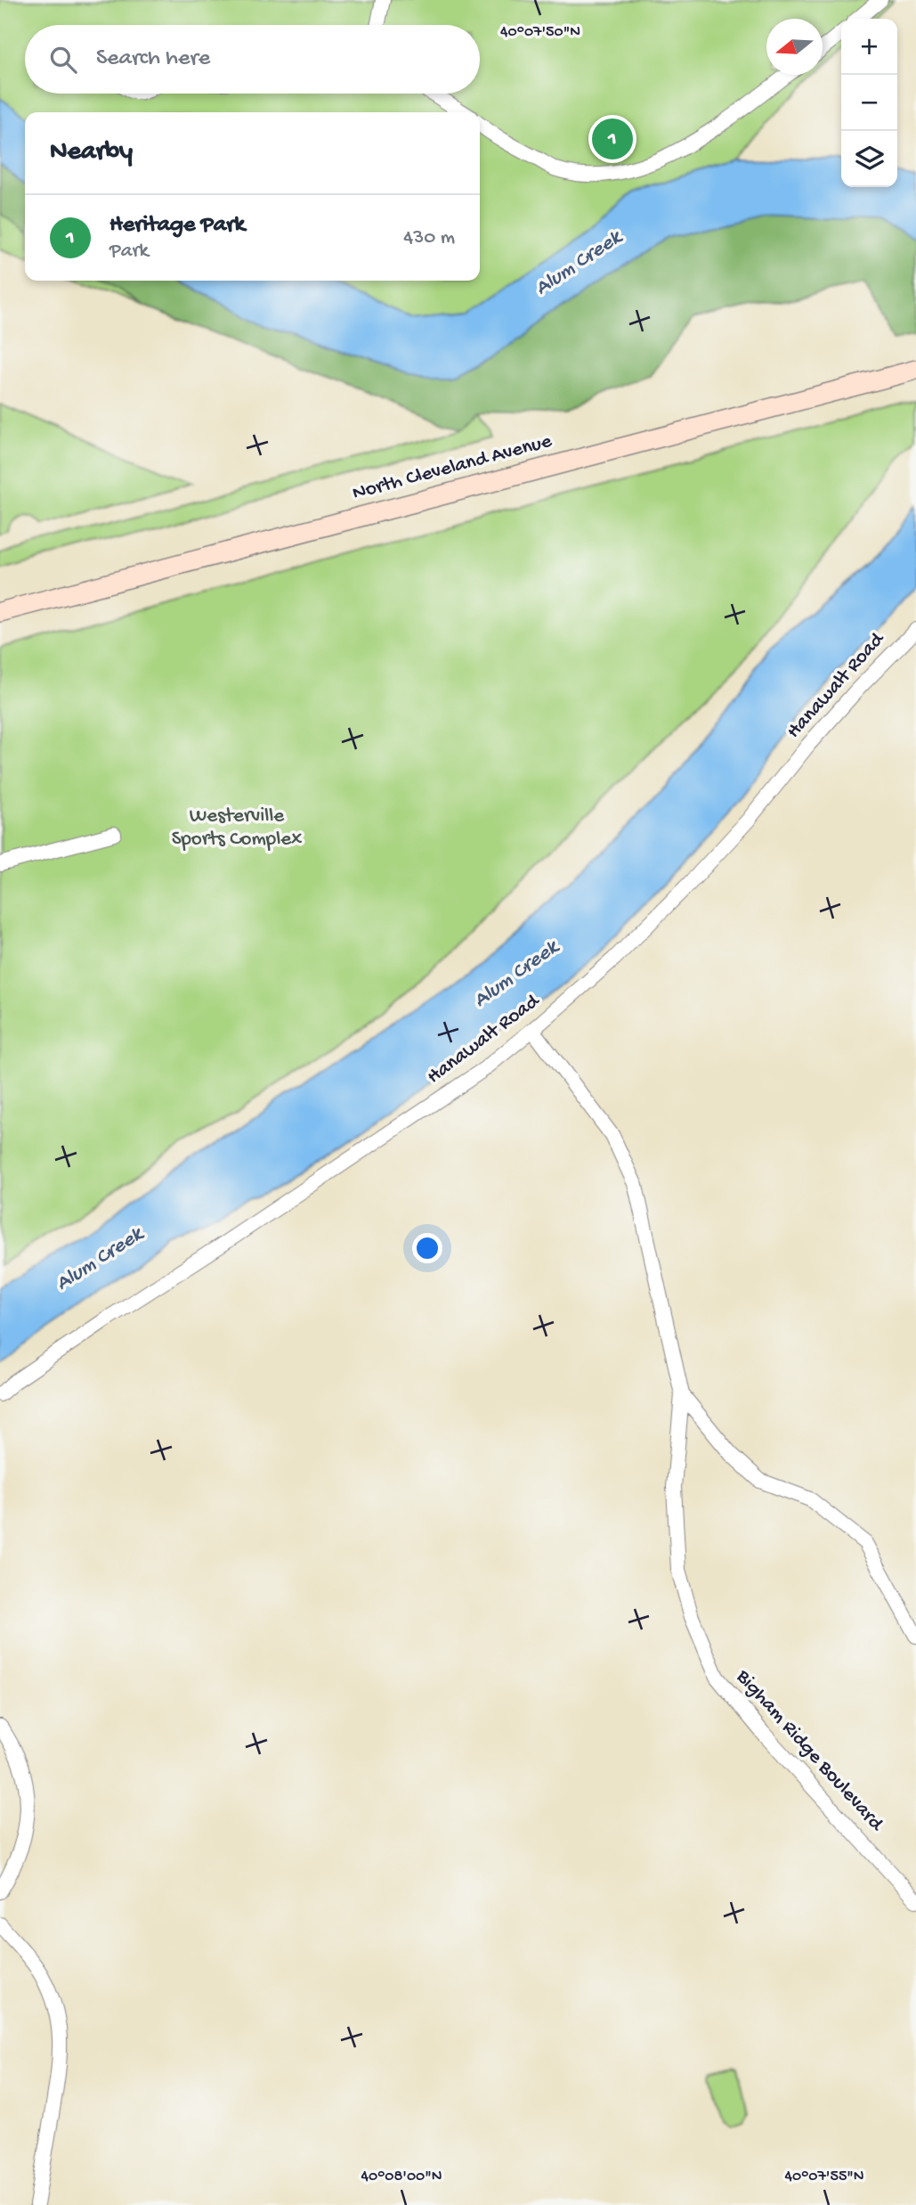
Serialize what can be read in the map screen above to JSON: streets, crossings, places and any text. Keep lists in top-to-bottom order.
{
  "streets": {
    "main road": ["North Cleveland Avenue"],
    "street": ["Hanawalt Road", "Bigham Ridge Boulevard"]
  },
  "crossings": [
    ["Hanawalt Road", "Bigham Ridge Boulevard"]
  ],
  "water": ["Alum Creek"],
  "parks": ["Westerville Sports Complex"],
  "north": "left",
  "page": {
    "map_buttons": ["+", "−"],
    "search": "Search here",
    "heading": "Nearby",
    "pins": "1",
    "list": [
      {
        "mark": "1",
        "name": "Heritage Park",
        "note": "Park",
        "value": "430 m"
      }
    ]
  },
  "coordinates": ["40°07'50\"N", "40°08'00\"N", "40°07'55\"N"]
}
